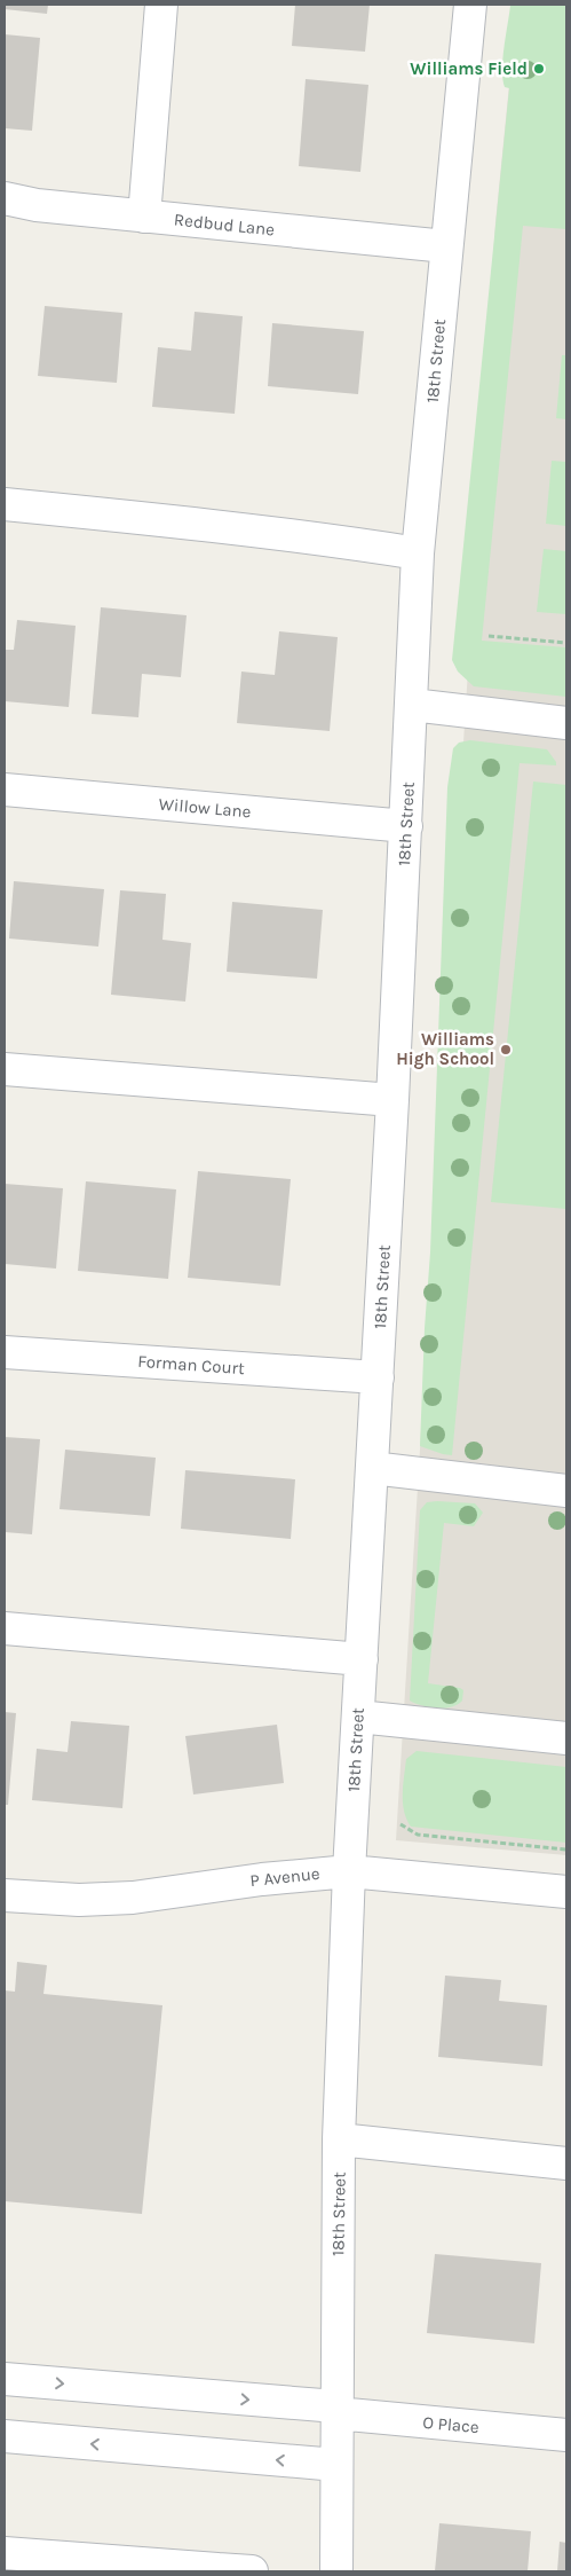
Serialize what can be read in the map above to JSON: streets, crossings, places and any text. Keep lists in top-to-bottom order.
{
  "streets": {
    "street": [
      "Redbud Lane",
      "18th Street",
      "Willow Lane",
      "Forman Court",
      "P Avenue",
      "O Place"
    ]
  },
  "crossings": [
    ["Redbud Lane", "18th Street"],
    ["18th Street", "Willow Lane"],
    ["18th Street", "Forman Court"],
    ["18th Street", "P Avenue"],
    ["18th Street", "O Place"]
  ],
  "places": ["Williams Field", "Williams High School"]
}
